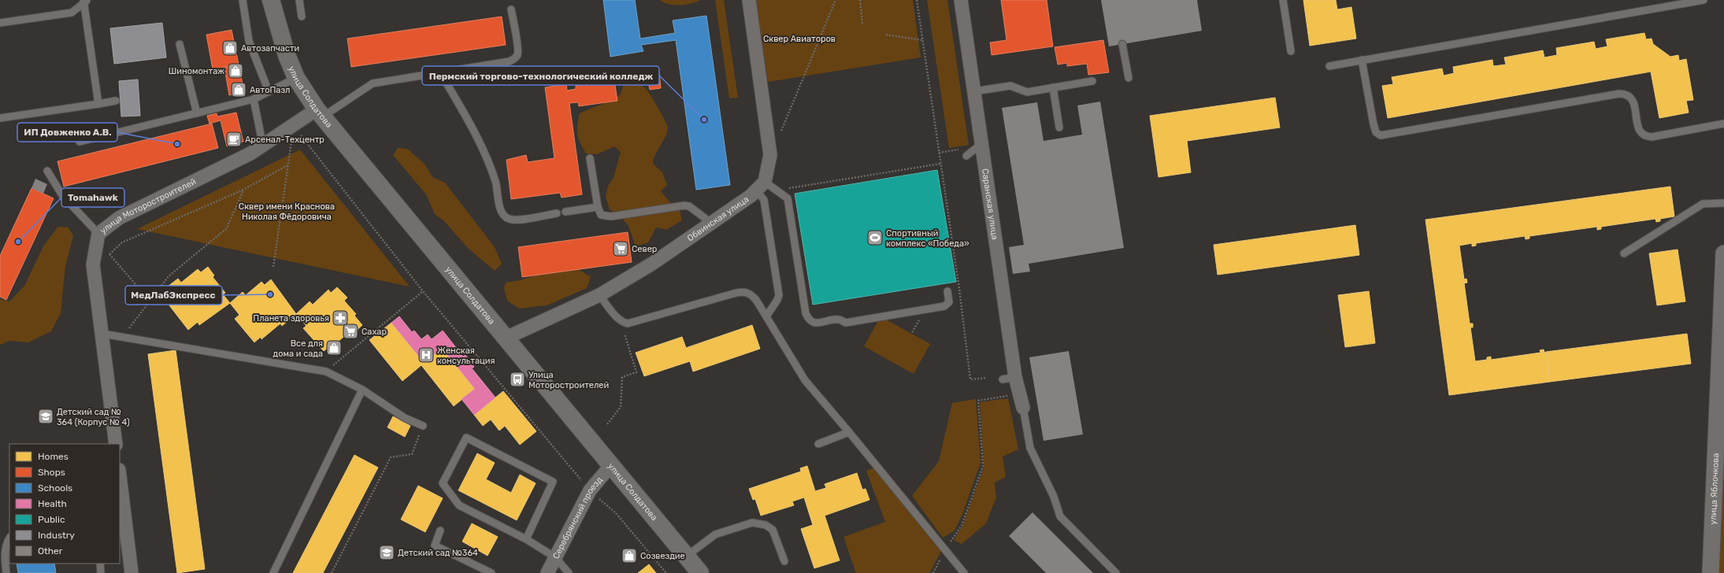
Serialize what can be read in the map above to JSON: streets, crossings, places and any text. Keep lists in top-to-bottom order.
{
  "streets": {
    "main road": ["улица Солдатова"],
    "street": [
      "Саранская улица",
      "улица Моторостроителей",
      "Обвинская улица",
      "улица Яблочкова",
      "Серебрянский проезд"
    ]
  },
  "crossings": [
    ["улица Солдатова", "улица Моторостроителей"],
    ["улица Солдатова", "Обвинская улица"],
    ["улица Солдатова", "Серебрянский проезд"]
  ],
  "parks": ["Сквер Авиаторов", "Сквер имени Краснова Николая Фёдоровича"],
  "places": {
    "shop": [
      "Автозапчасти",
      "Шиномонтаж",
      "АвтоПазл",
      "Все для дома и сада",
      "Созвездие"
    ],
    "other": [
      "Пермский торгово-технологический колледж",
      "ИП Довженко А.В.",
      "Tomahawk",
      "МедЛабЭкспресс"
    ],
    "cafe": ["Арсенал-Техцентр"],
    "sports": ["Спортивный комплекс «Победа»"],
    "supermarket": ["Север", "Сахар"],
    "pharmacy": ["Планета здоровья"],
    "hospital": ["Женская консультация"],
    "bus stop": ["Улица Моторостроителей"],
    "school or university": ["Детский сад № 364 (Корпус № 4)", "Детский сад №364"]
  },
  "legend": [
    "Homes",
    "Shops",
    "Schools",
    "Health",
    "Public",
    "Industry",
    "Other"
  ]
}
